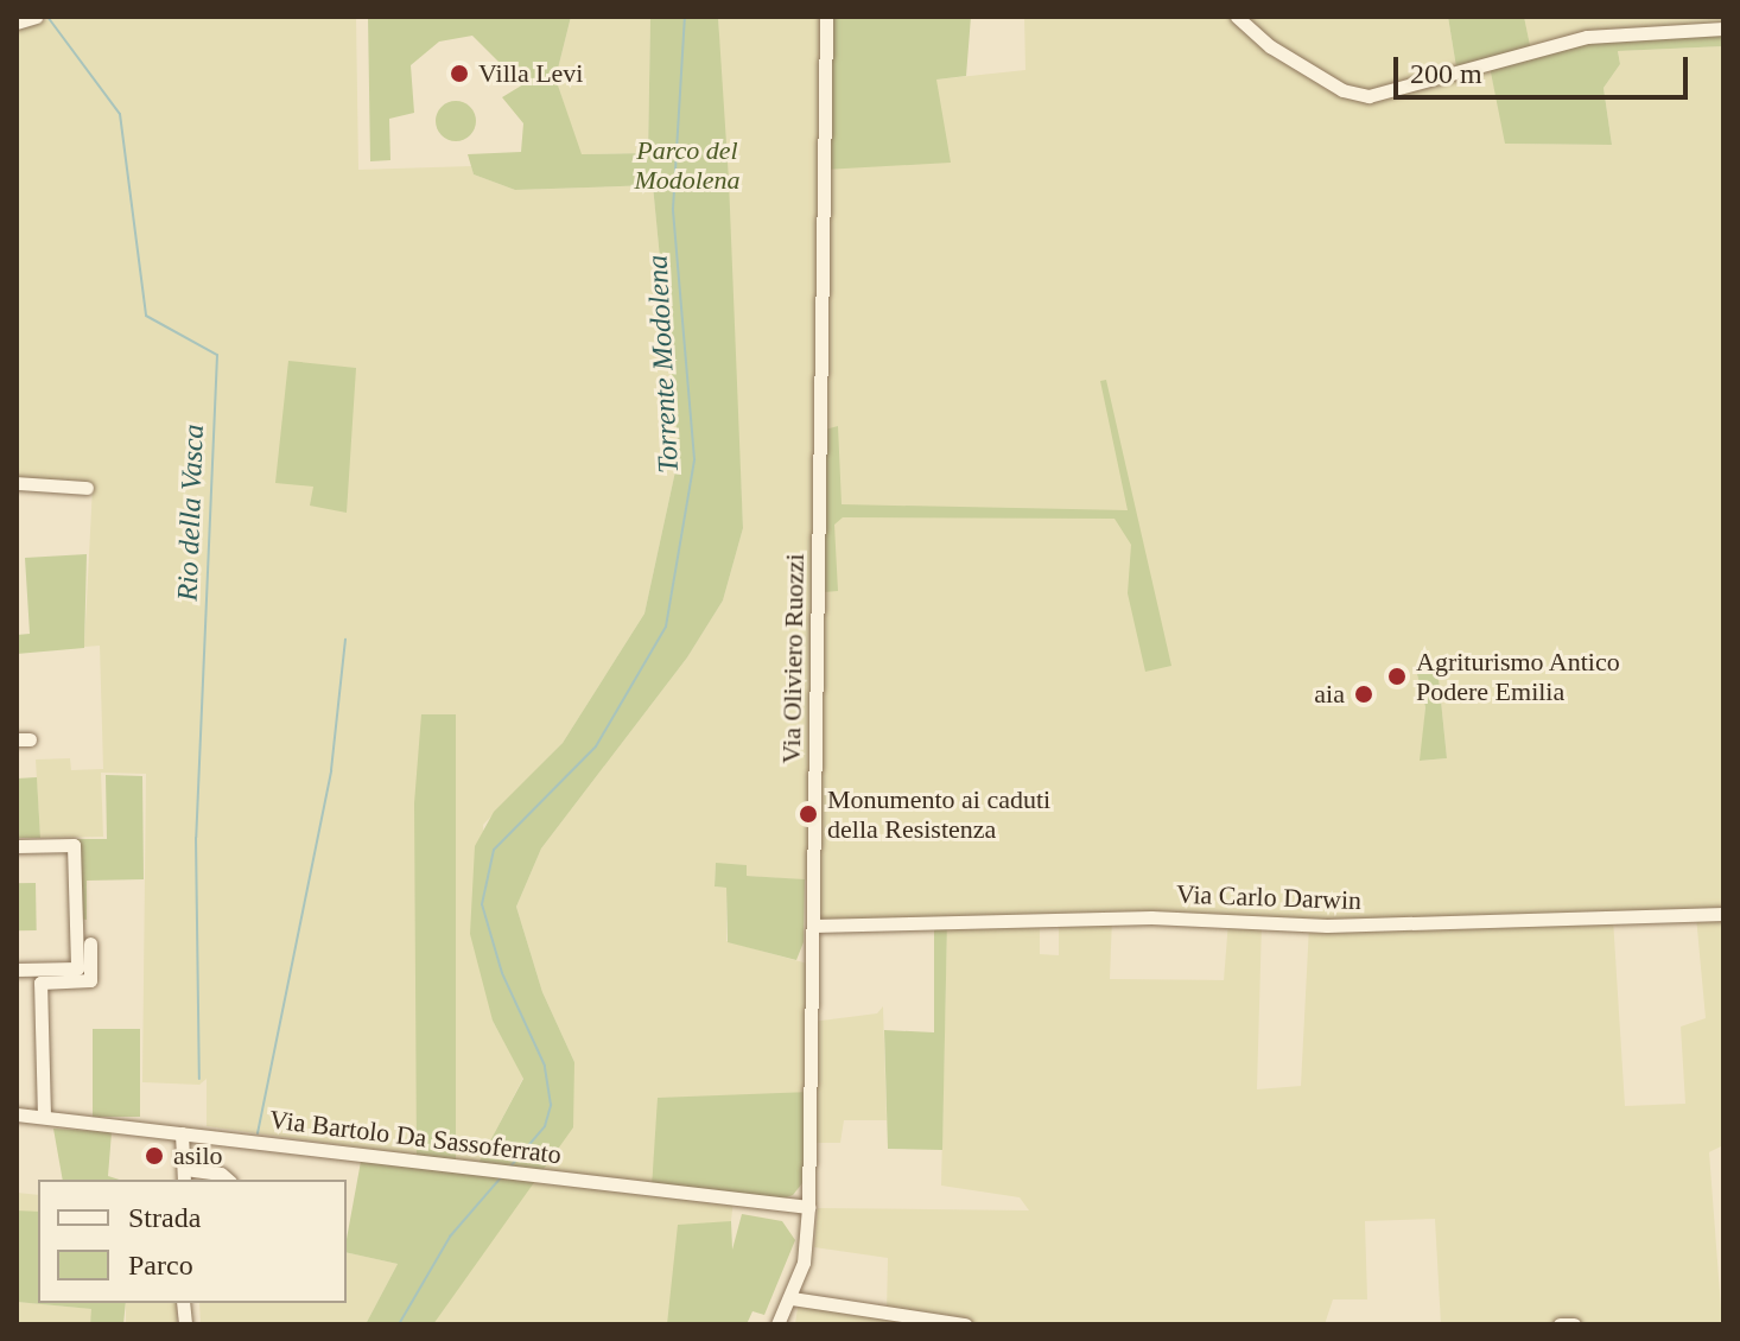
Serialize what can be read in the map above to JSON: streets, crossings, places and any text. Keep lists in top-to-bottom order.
{
  "streets": {
    "street": ["Via Oliviero Ruozzi", "Via Carlo Darwin", "Via Bartolo Da Sassoferrato"]
  },
  "crossings": [
    ["Via Oliviero Ruozzi", "Via Carlo Darwin"],
    ["Via Oliviero Ruozzi", "Via Bartolo Da Sassoferrato"]
  ],
  "water": ["Torrente Modolena", "Rio della Vasca"],
  "parks": ["Parco del Modolena"],
  "places": [
    "Villa Levi",
    "Agriturismo Antico Podere Emilia",
    "aia",
    "Monumento ai caduti della Resistenza",
    "asilo"
  ],
  "legend": ["Strada", "Parco"],
  "scale_bar": "200 m"
}
